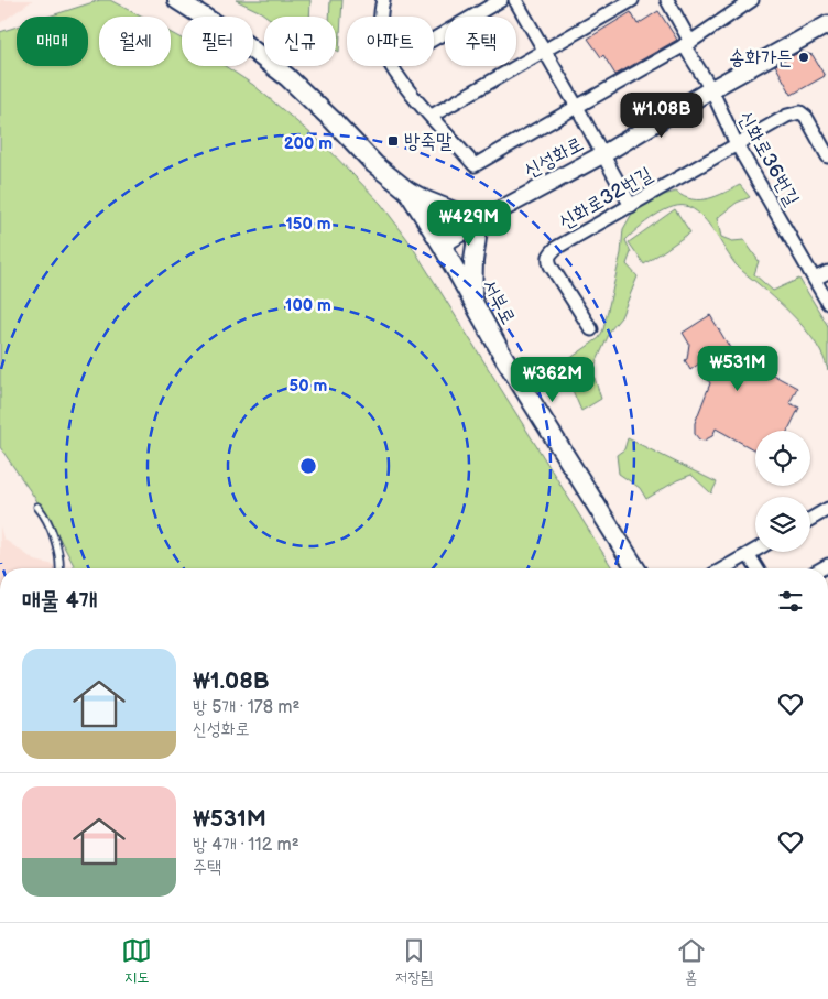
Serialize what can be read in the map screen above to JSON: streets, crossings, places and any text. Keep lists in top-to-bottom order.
{
  "streets": {
    "main road": ["서부로"],
    "street": ["신성화로", "신화로36번길", "신화로32번길"]
  },
  "crossings": [
    ["신성화로", "신화로36번길"],
    ["신성화로", "서부로"],
    ["신화로36번길", "신화로32번길"]
  ],
  "places": {
    "other": ["송화가든"],
    "transit": ["방죽말"]
  },
  "page": {
    "chip": [
      "매매",
      "월세",
      "필터",
      "신규",
      "아파트",
      "주택"
    ],
    "price": [
      "₩1.08B",
      "₩429M",
      "₩531M",
      "₩362M"
    ],
    "heading": "매물 4개",
    "list": [
      {
        "name": "₩1.08B",
        "note": "방 5개 · 178 m² · 신성화로"
      },
      {
        "name": "₩531M",
        "note": "방 4개 · 112 m² · 주택"
      }
    ],
    "tabs": ["지도", "저장됨", "홈"]
  },
  "rings": [
    "200 m",
    "150 m",
    "100 m",
    "50 m"
  ]
}
